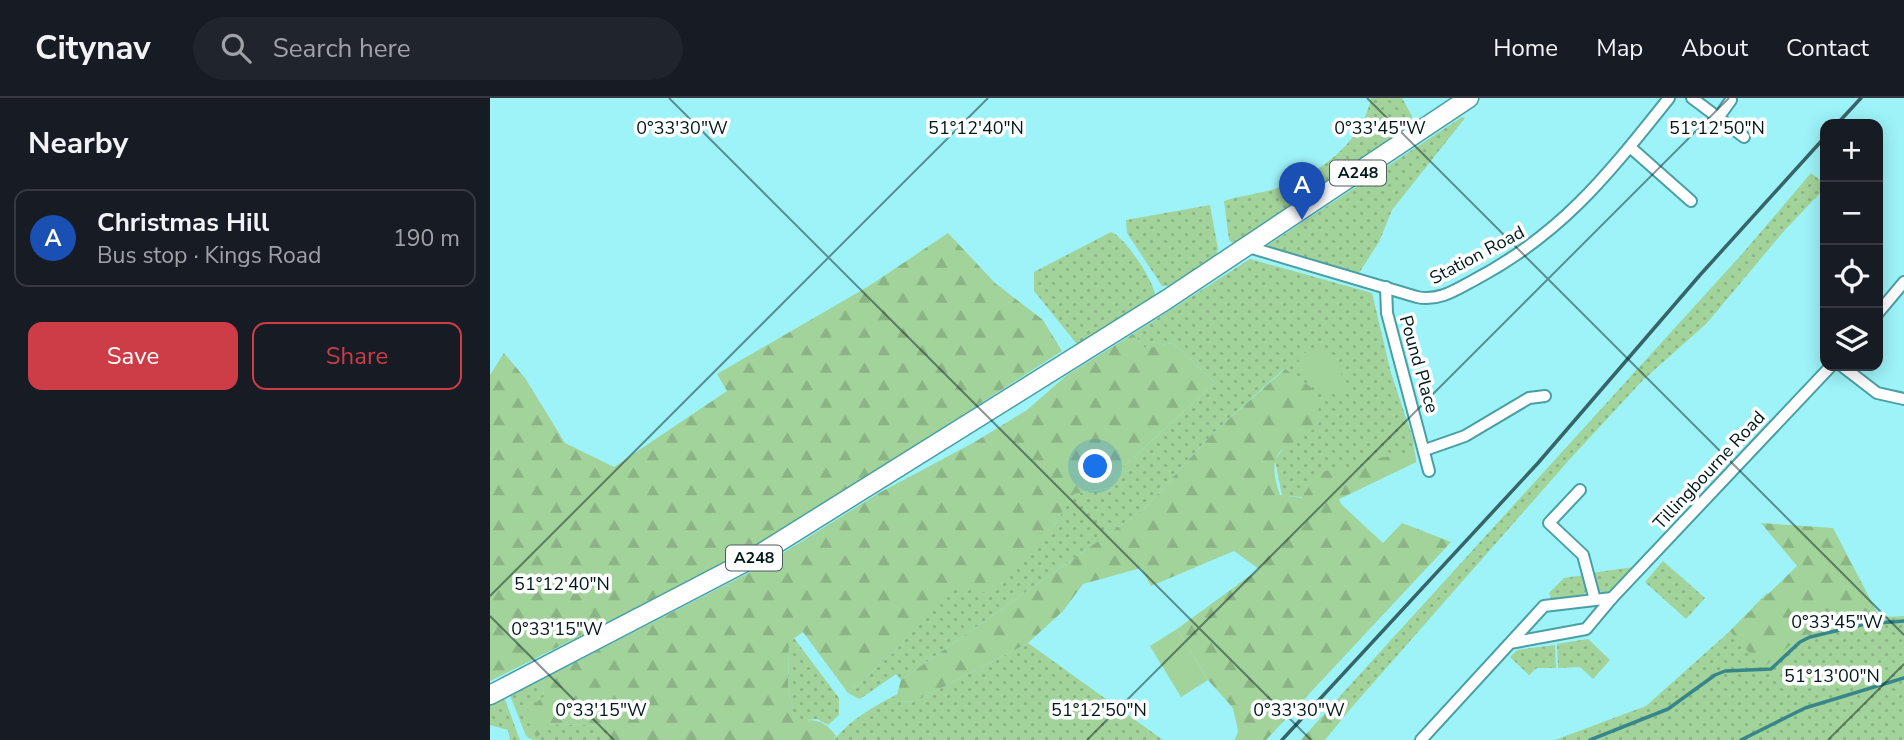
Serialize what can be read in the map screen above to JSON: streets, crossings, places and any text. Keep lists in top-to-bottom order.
{
  "streets": {
    "main road": ["A248"],
    "street": ["Station Road", "Pound Place", "Tillingbourne Road"]
  },
  "crossings": [
    ["A248", "Station Road"],
    ["Station Road", "Pound Place"]
  ],
  "page": {
    "header": "Citynav",
    "search": "Search here",
    "nav": [
      "Home",
      "Map",
      "About",
      "Contact"
    ],
    "heading": "Nearby",
    "map_buttons": ["+", "−"],
    "pins": "A",
    "list": [
      {
        "mark": "A",
        "name": "Christmas Hill",
        "note": "Bus stop · Kings Road",
        "value": "190 m"
      }
    ],
    "buttons": ["Save", "Share"]
  },
  "coordinates": [
    "0°33'30\"W",
    "51°12'40\"N",
    "0°33'45\"W",
    "51°12'50\"N",
    "0°33'15\"W",
    "51°13'00\"N"
  ]
}
